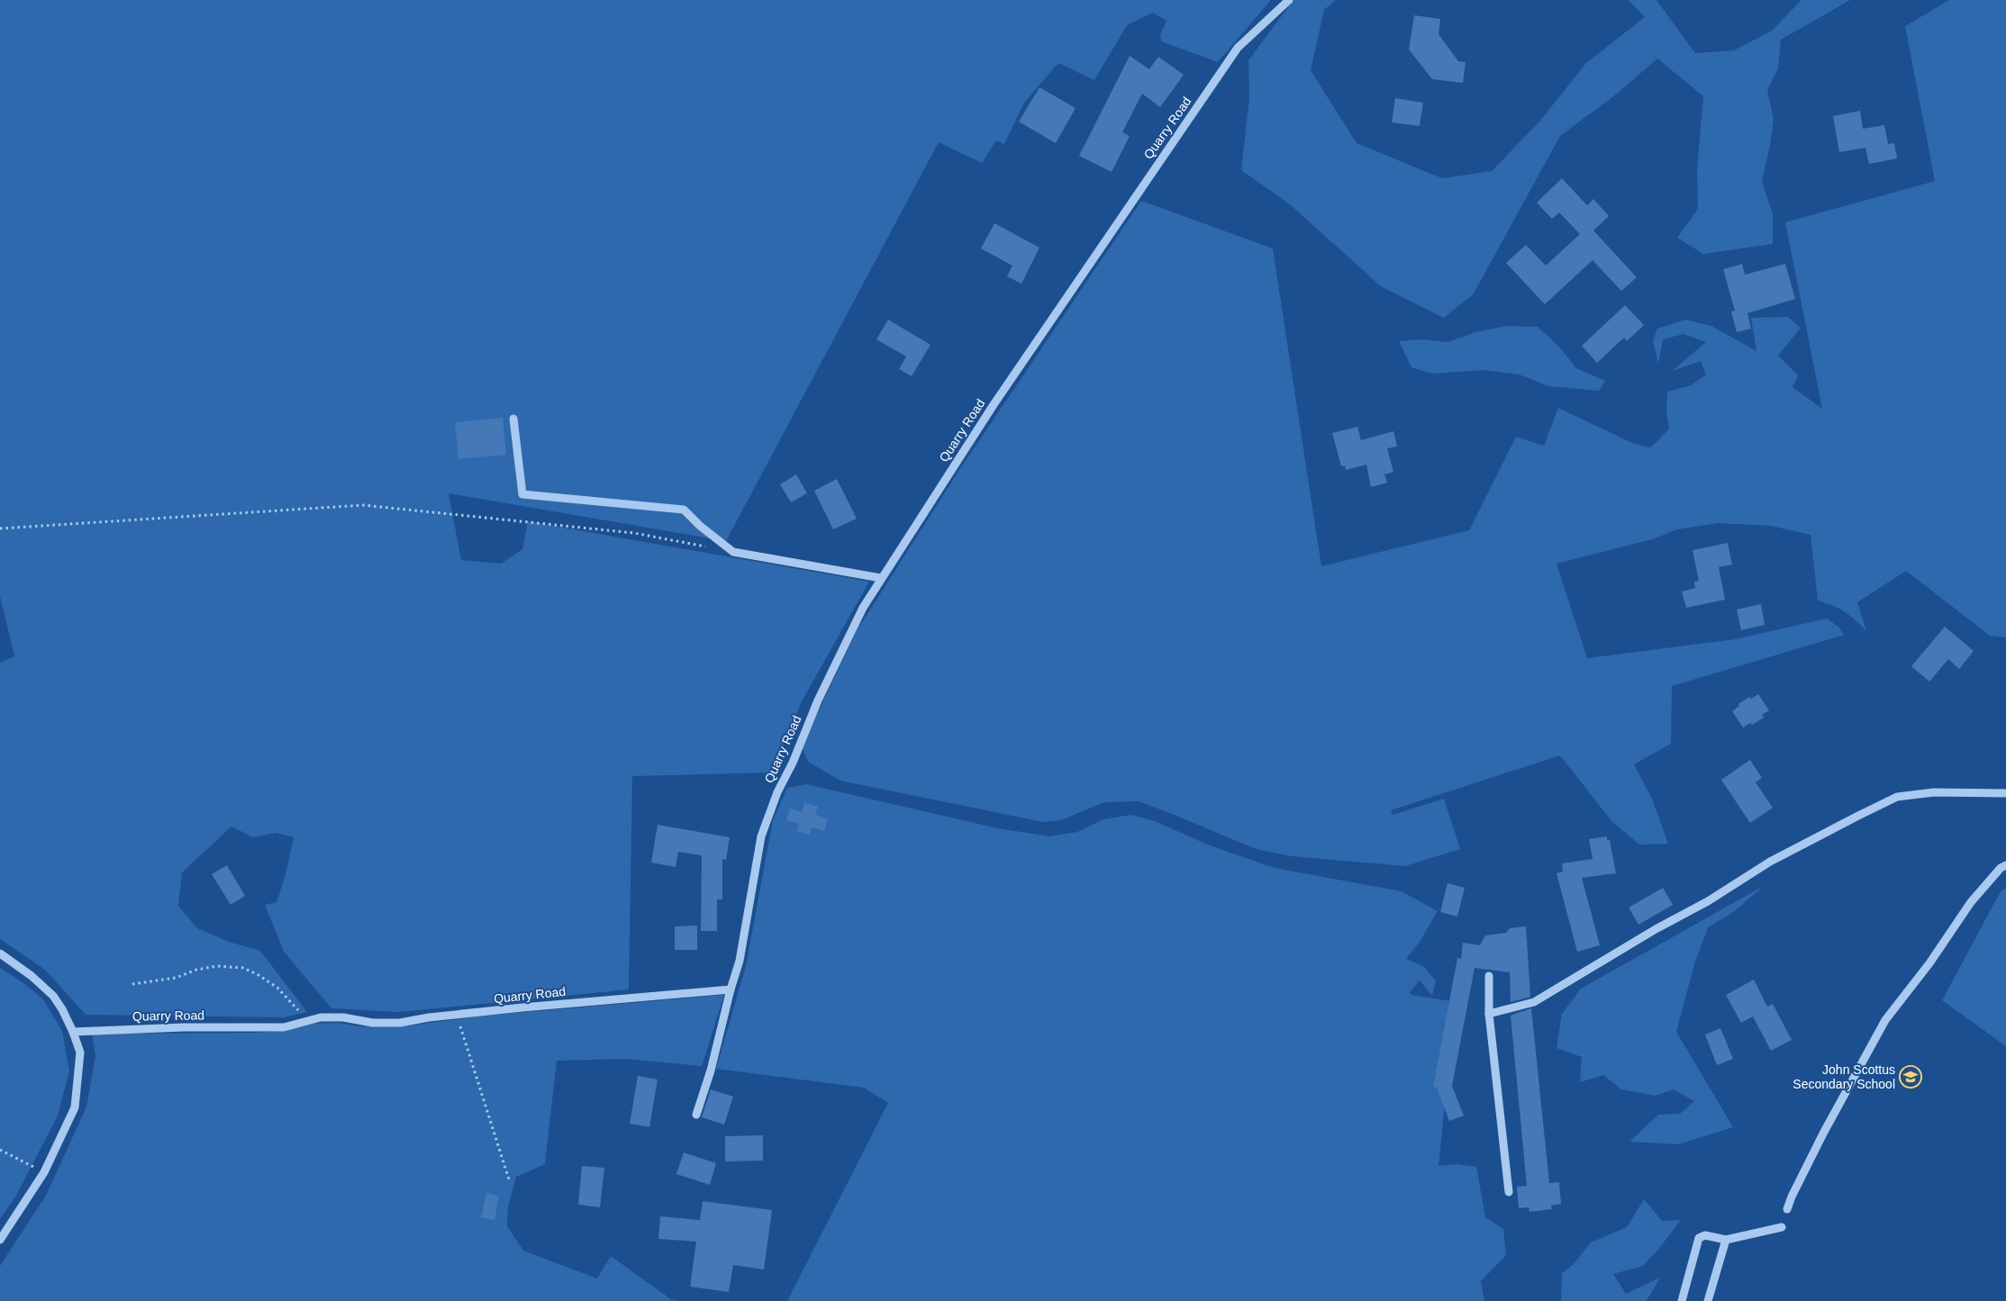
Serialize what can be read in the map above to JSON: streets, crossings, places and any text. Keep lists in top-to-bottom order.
{
  "streets": {
    "street": ["Quarry Road"]
  },
  "places": {
    "school or university": ["John Scottus Secondary School"]
  }
}
